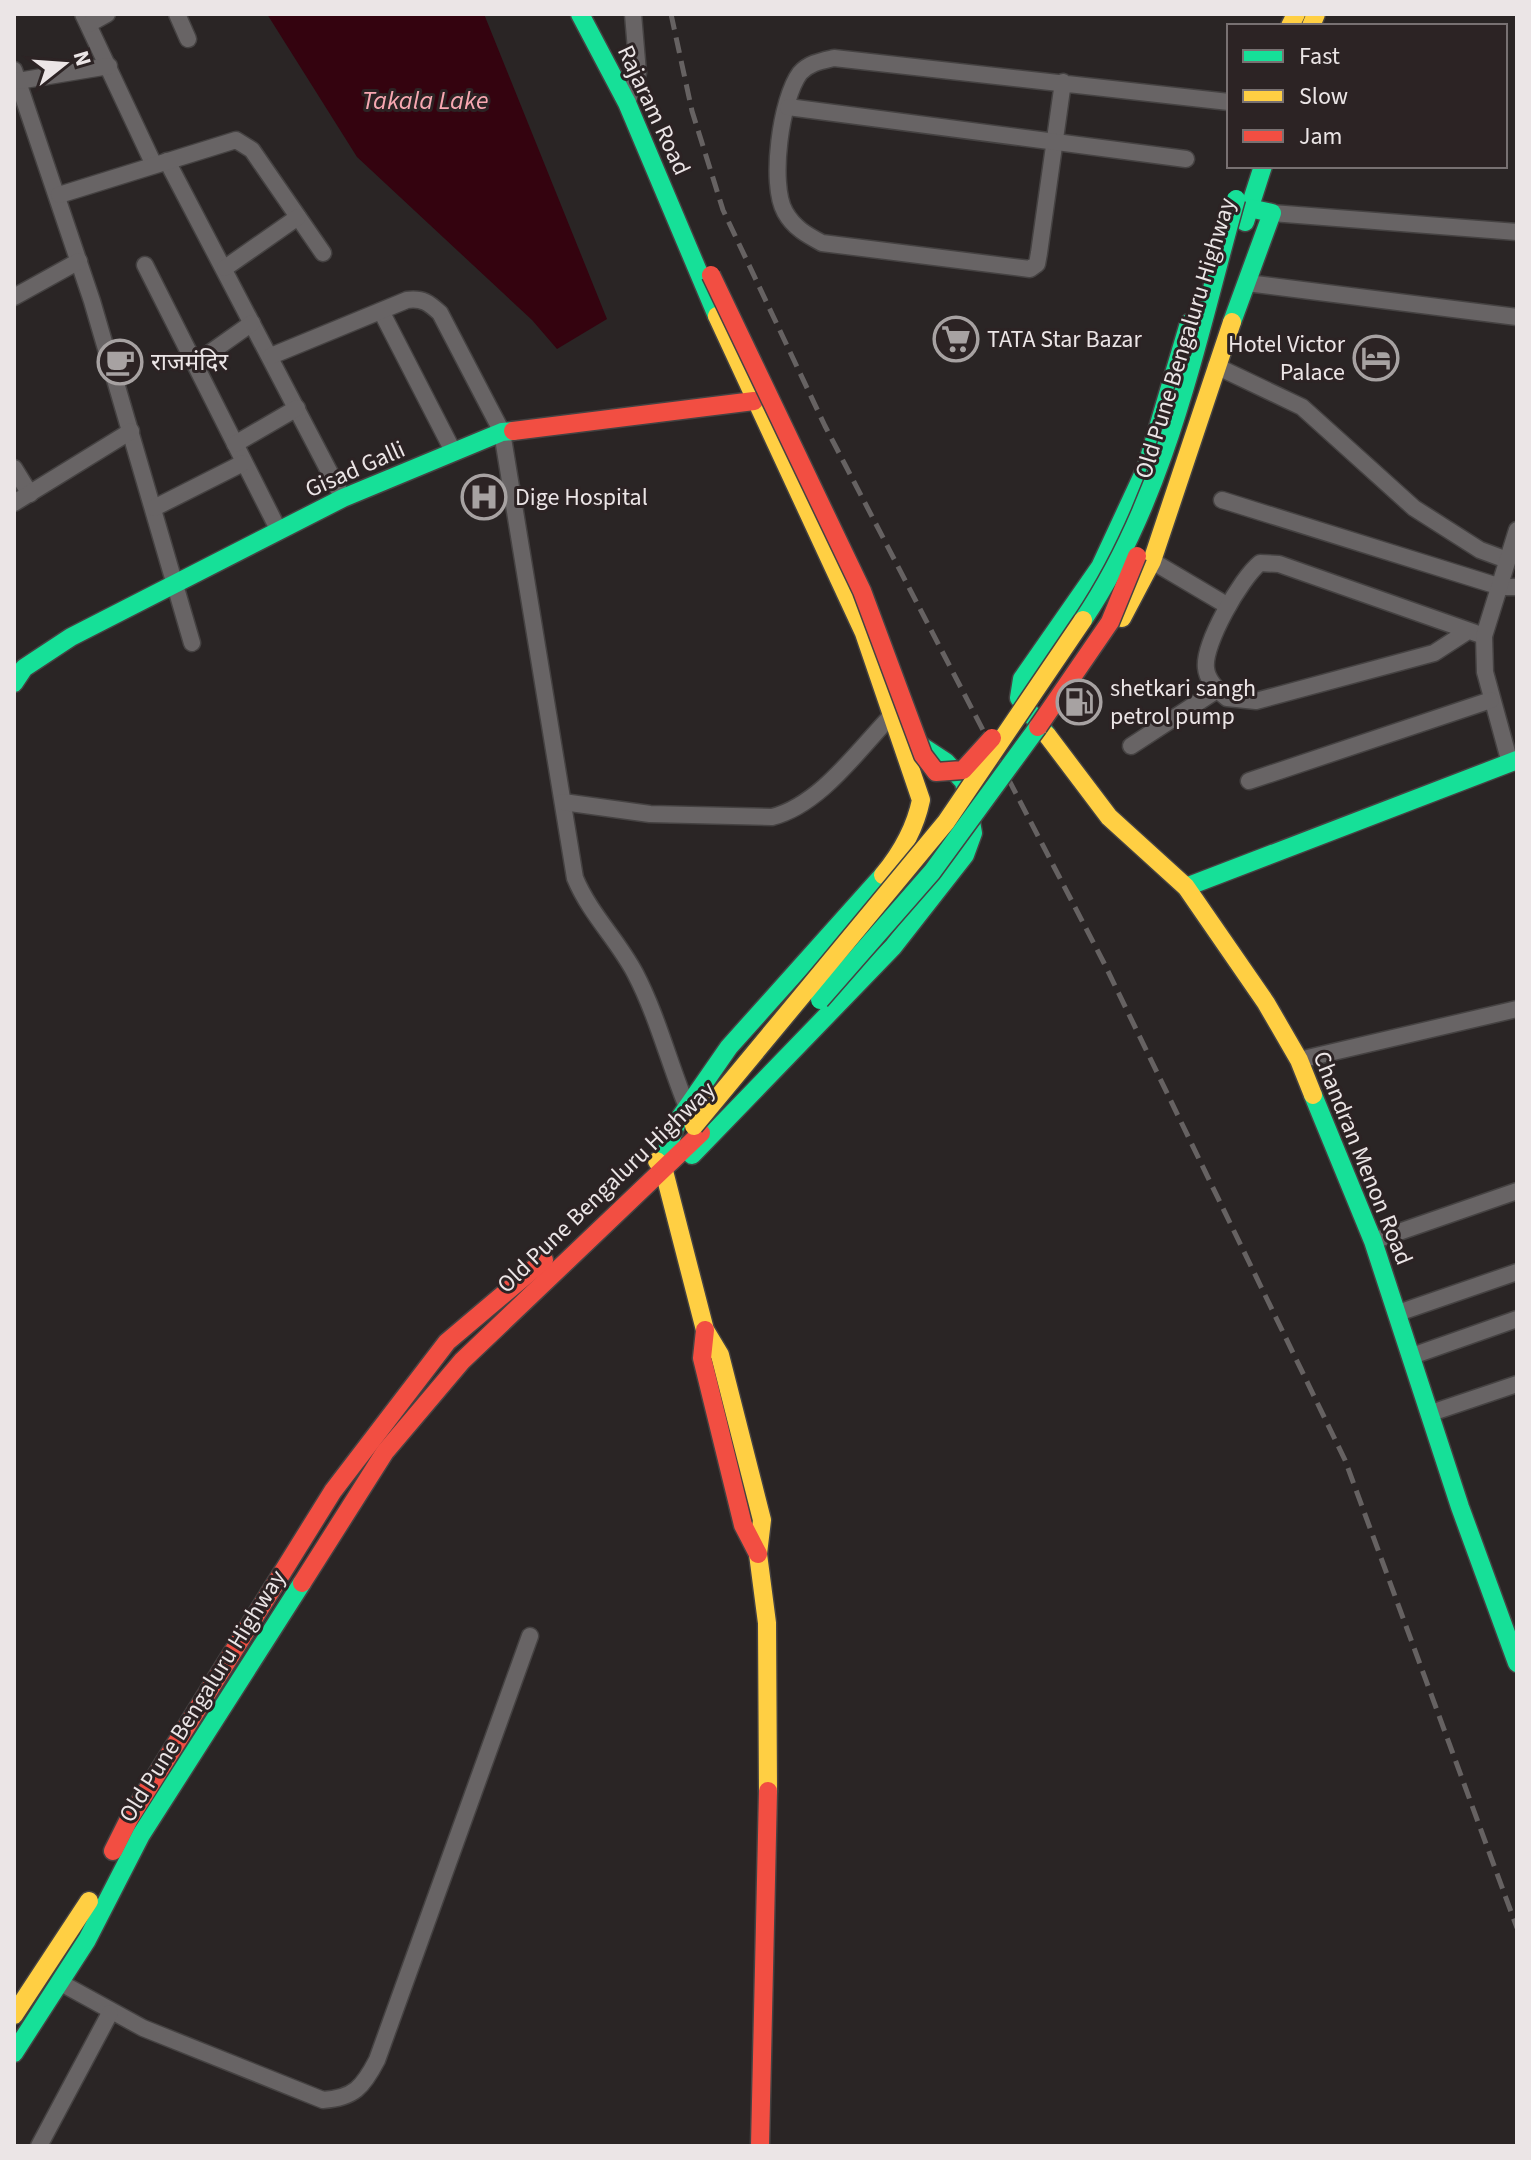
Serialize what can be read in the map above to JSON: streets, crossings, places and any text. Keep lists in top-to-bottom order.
{
  "streets": {
    "main road": [
      "Rajaram Road",
      "Old Pune Bengaluru Highway",
      "Gisad Galli",
      "Chandran Menon Road"
    ]
  },
  "crossings": [
    ["Old Pune Bengaluru Highway", "Chandran Menon Road"]
  ],
  "water": ["Takala Lake"],
  "places": {
    "supermarket": ["TATA Star Bazar"],
    "hotel": ["Hotel Victor Palace"],
    "cafe": ["राजमंदिर"],
    "hospital": ["Dige Hospital"],
    "fuel station": ["shetkari sangh petrol pump"]
  },
  "legend": ["Fast", "Slow", "Jam"],
  "north": "right"
}
